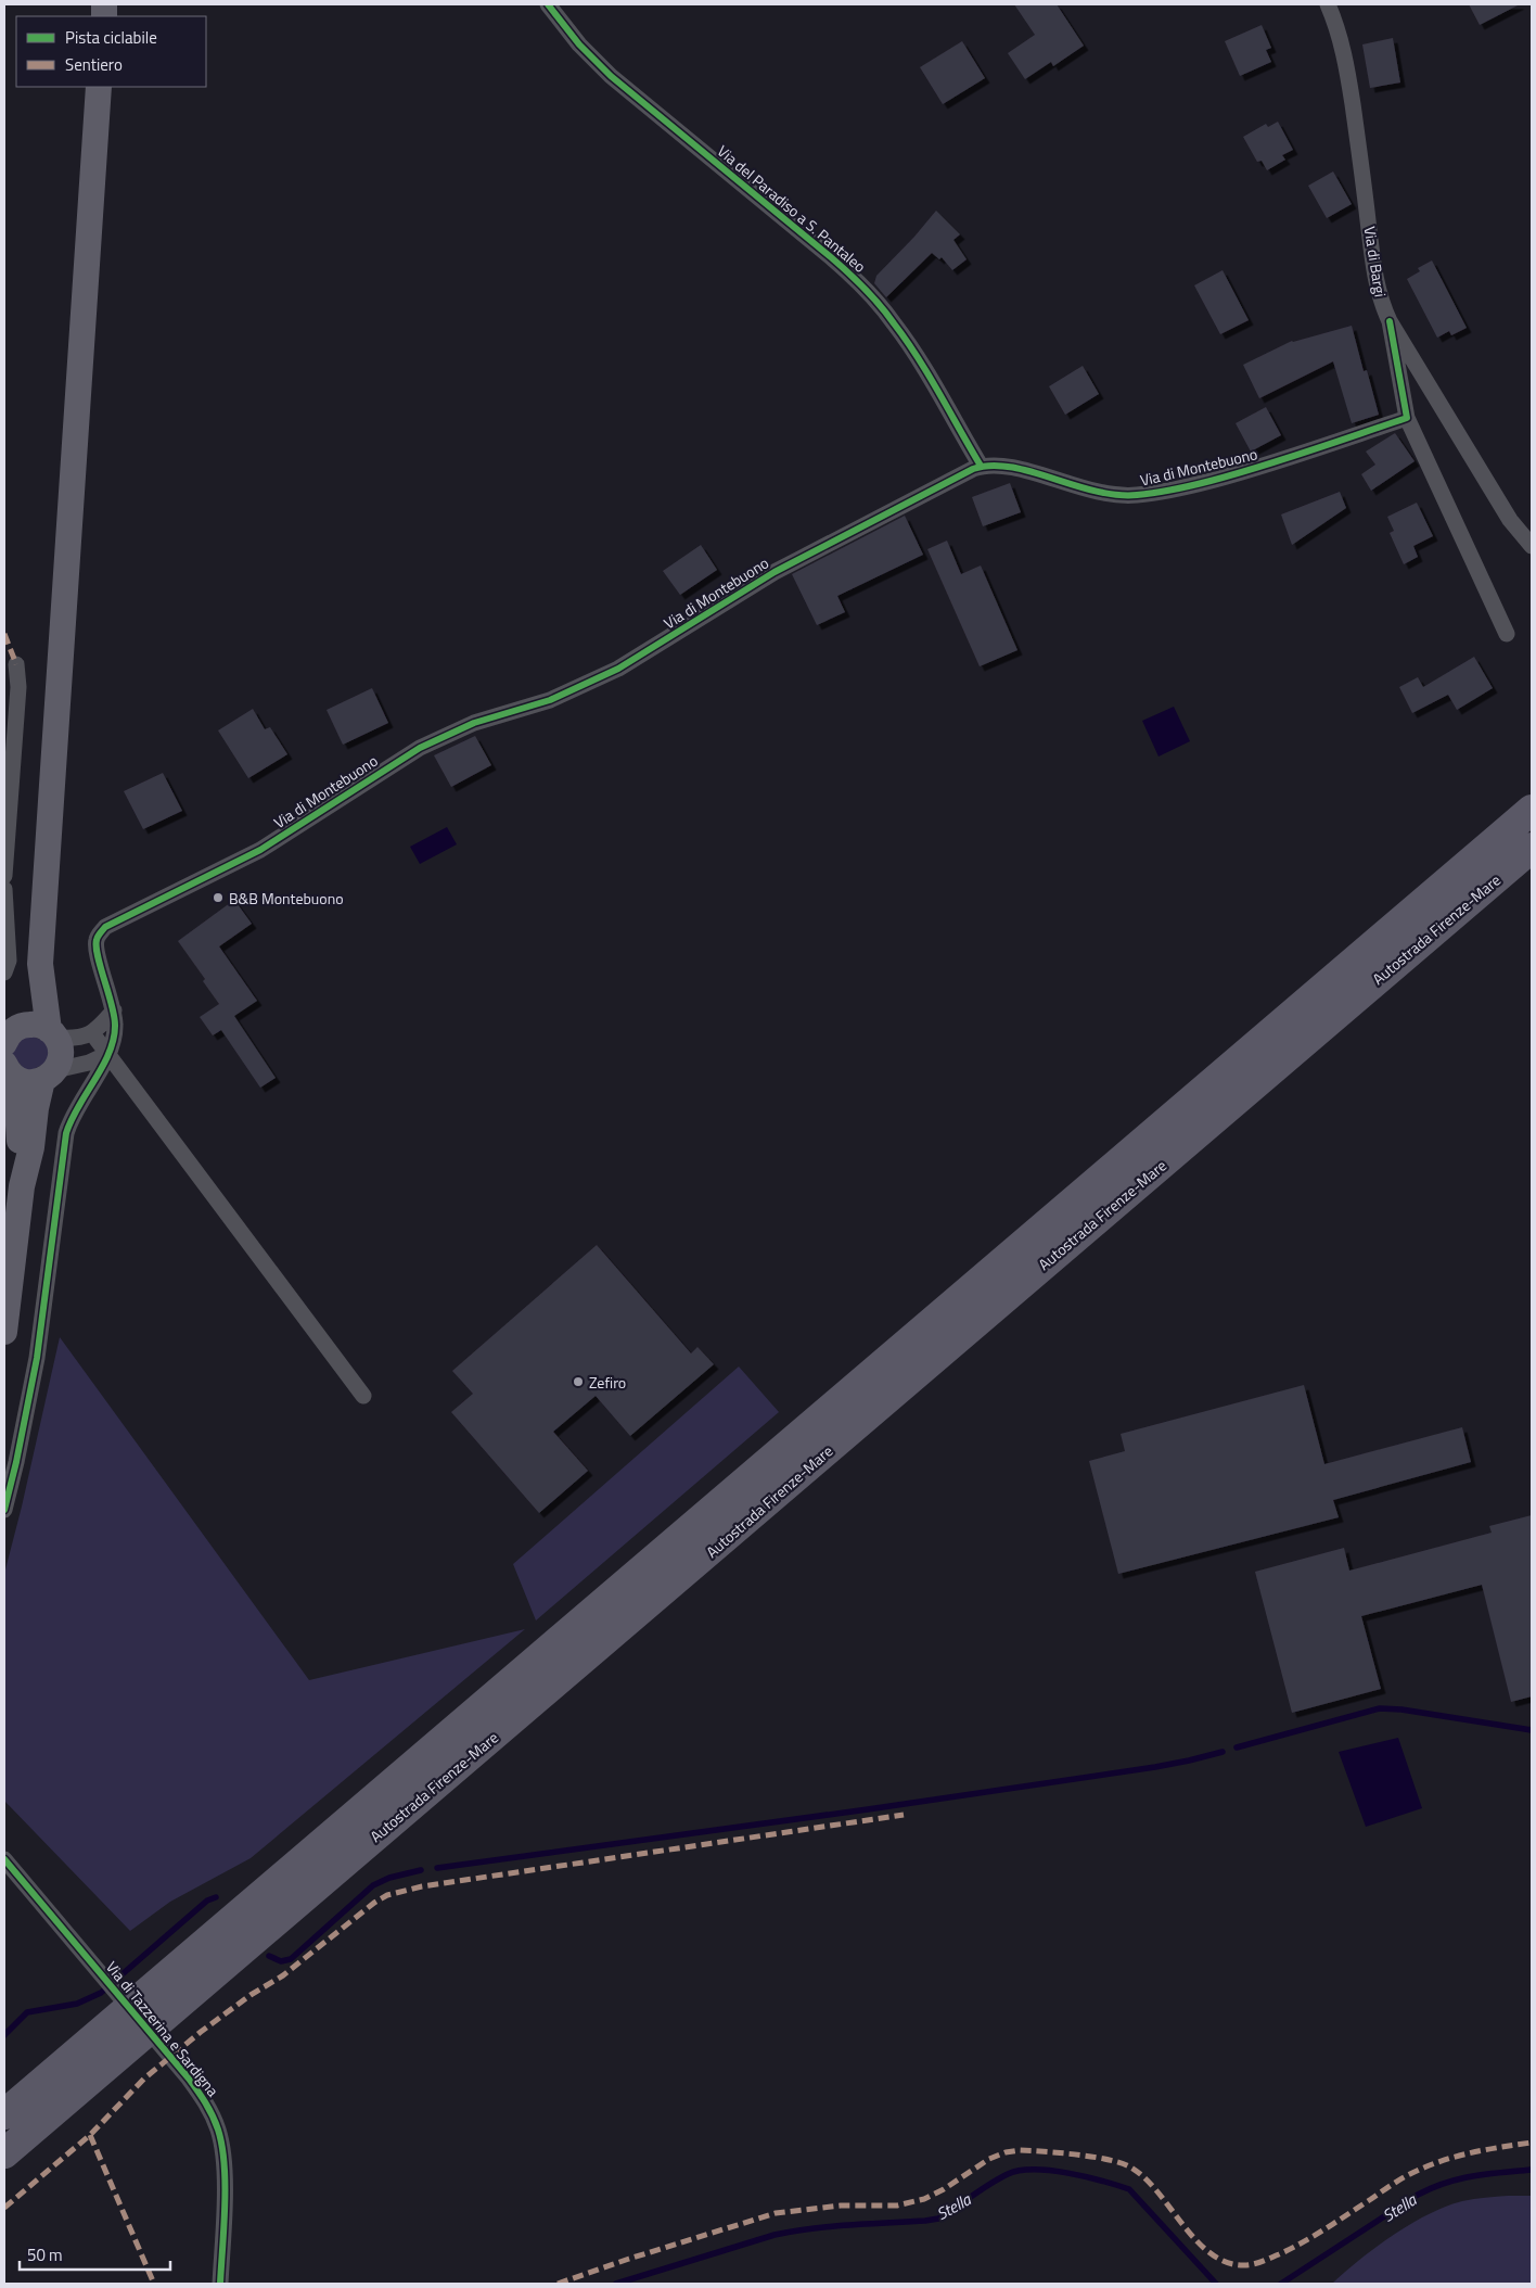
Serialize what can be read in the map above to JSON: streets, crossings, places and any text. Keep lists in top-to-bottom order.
{
  "streets": {
    "highway": ["Autostrada Firenze-Mare"],
    "street": [
      "Via del Paradiso a S. Pantaleo",
      "Via di Bargi",
      "Via di Montebuono",
      "Via di Tazzerina e Sardigna"
    ]
  },
  "crossings": [
    ["Via del Paradiso a S. Pantaleo", "Via di Montebuono"]
  ],
  "water": ["Stella"],
  "places": ["B&B Montebuono", "Zefiro"],
  "legend": ["Pista ciclabile", "Sentiero"],
  "scale_bar": "50 m"
}
